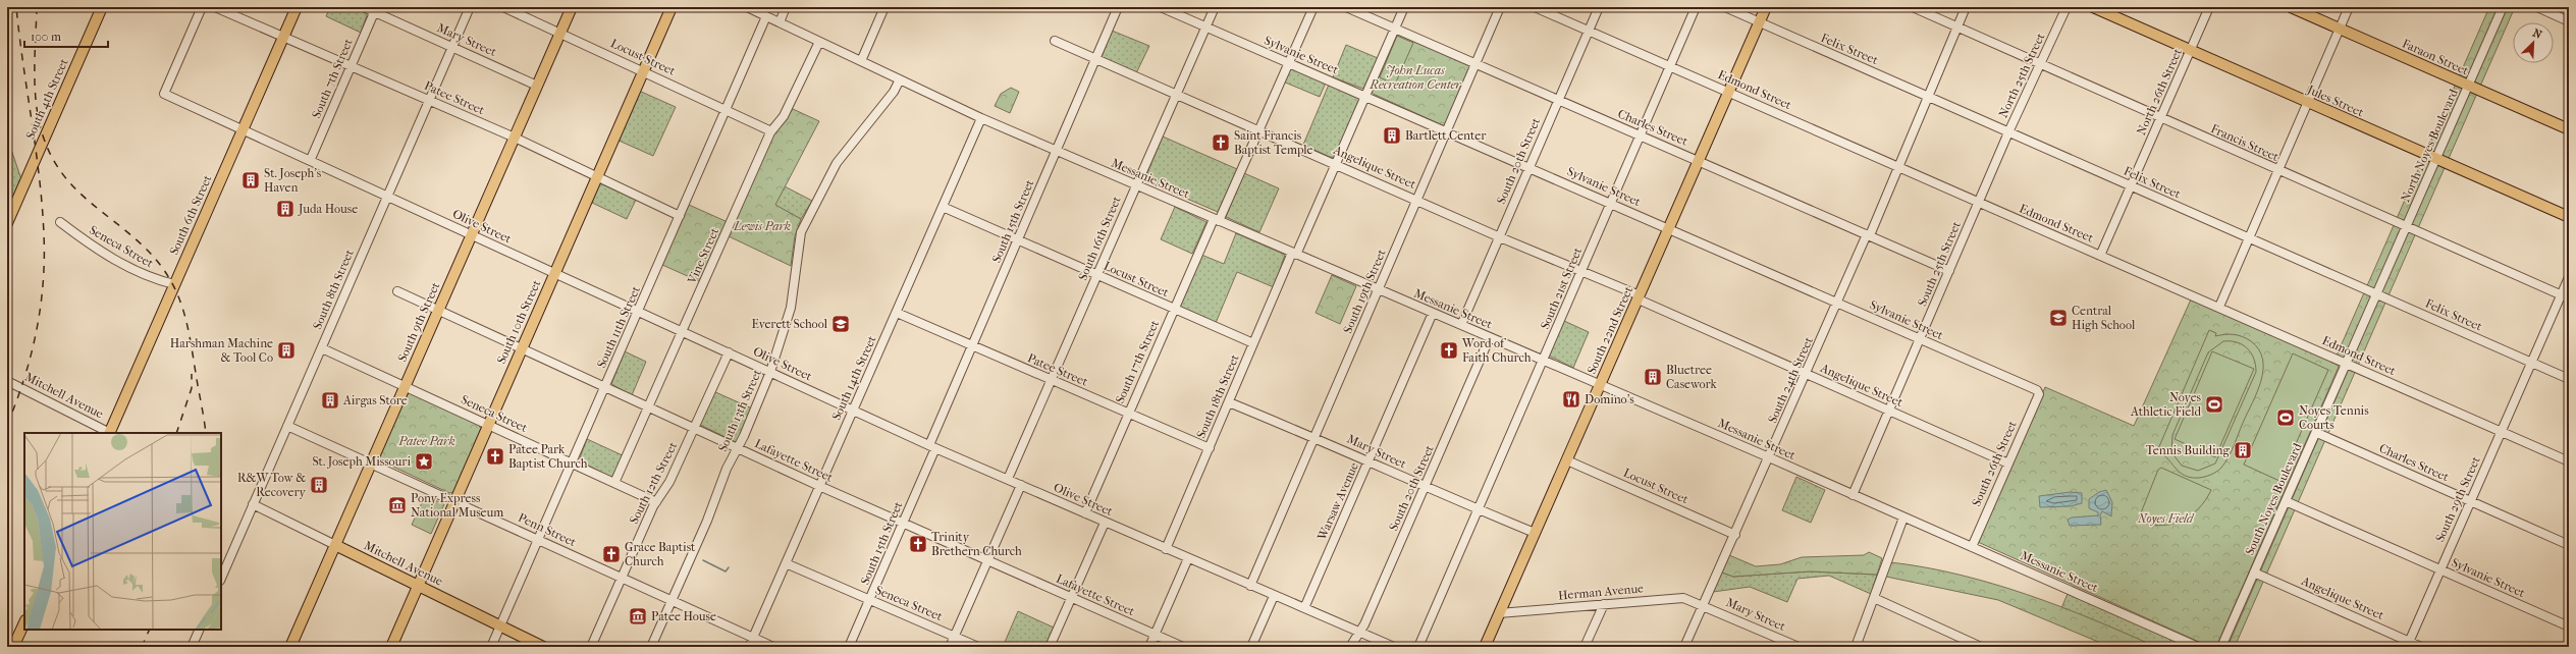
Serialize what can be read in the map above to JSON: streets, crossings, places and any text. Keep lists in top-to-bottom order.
{
  "streets": {
    "main road": [
      "Faraon Street",
      "South 4th Street",
      "Jules Street",
      "South 6th Street",
      "South 9th Street",
      "South 10th Street",
      "South 22nd Street",
      "Mitchell Avenue"
    ],
    "street": [
      "Mary Street",
      "Felix Street",
      "Sylvanie Street",
      "Locust Street",
      "North 25th Street",
      "South 7th Street",
      "Edmond Street",
      "North 26th Street",
      "Patee Street",
      "Charles Street",
      "Francis Street",
      "North Noyes Boulevard",
      "South 20th Street",
      "Angelique Street",
      "Messanie Street",
      "South 15th Street",
      "Olive Street",
      "South 16th Street",
      "Seneca Street",
      "Vine Street",
      "South 25th Street",
      "South 21st Street",
      "South 8th Street",
      "South 19th Street",
      "South 11th Street",
      "South 17th Street",
      "South 14th Street",
      "South 24th Street",
      "South 18th Street",
      "South 13th Street",
      "Lafayette Street",
      "South 26th Street",
      "South 12th Street",
      "South Noyes Boulevard",
      "South 29th Street",
      "Warsaw Avenue",
      "Penn Street",
      "Herman Avenue"
    ]
  },
  "crossings": [
    ["Mary Street", "South 7th Street"],
    ["Mary Street", "South 20th Street"],
    ["Mary Street", "South 21st Street"],
    ["Mary Street", "South 8th Street"],
    ["Mary Street", "South 19th Street"],
    ["Mary Street", "South 9th Street"],
    ["Mary Street", "South 22nd Street"],
    ["Mary Street", "South 24th Street"],
    ["Mary Street", "South 18th Street"],
    ["Mary Street", "Warsaw Avenue"],
    ["Mary Street", "Herman Avenue"],
    ["Felix Street", "North 25th Street"],
    ["Felix Street", "North 26th Street"],
    ["Felix Street", "North Noyes Boulevard"],
    ["Felix Street", "South 25th Street"],
    ["Felix Street", "South 22nd Street"],
    ["Felix Street", "South 24th Street"],
    ["Felix Street", "South Noyes Boulevard"],
    ["Felix Street", "South 29th Street"],
    ["Sylvanie Street", "South 20th Street"],
    ["Sylvanie Street", "South 16th Street"],
    ["Sylvanie Street", "South 25th Street"],
    ["Sylvanie Street", "South 21st Street"],
    ["Sylvanie Street", "South 19th Street"],
    ["Sylvanie Street", "South 22nd Street"],
    ["Sylvanie Street", "South 17th Street"],
    ["Sylvanie Street", "South 24th Street"],
    ["Sylvanie Street", "South 18th Street"],
    ["Sylvanie Street", "South 26th Street"],
    ["Sylvanie Street", "South Noyes Boulevard"],
    ["Sylvanie Street", "South 29th Street"],
    ["Locust Street", "South 15th Street"],
    ["Locust Street", "South 16th Street"],
    ["Locust Street", "Vine Street"],
    ["Locust Street", "South 9th Street"],
    ["Locust Street", "South 10th Street"],
    ["Locust Street", "South 11th Street"],
    ["Locust Street", "South 22nd Street"],
    ["Locust Street", "South 17th Street"],
    ["Locust Street", "South 14th Street"],
    ["Locust Street", "South 24th Street"],
    ["Locust Street", "South 18th Street"],
    ["Faraon Street", "North Noyes Boulevard"],
    ["North 25th Street", "Francis Street"],
    ["North 25th Street", "South 25th Street"],
    ["South 7th Street", "Patee Street"],
    ["South 7th Street", "Olive Street"],
    ["Edmond Street", "South 20th Street"],
    ["Edmond Street", "South 25th Street"],
    ["Edmond Street", "South 21st Street"],
    ["Edmond Street", "South 22nd Street"],
    ["Edmond Street", "South 24th Street"],
    ["Edmond Street", "South Noyes Boulevard"],
    ["Edmond Street", "South 29th Street"],
    ["North 26th Street", "Jules Street"],
    ["North 26th Street", "Francis Street"],
    ["Patee Street", "South 6th Street"],
    ["Patee Street", "South 15th Street"],
    ["Patee Street", "South 16th Street"],
    ["Patee Street", "South 8th Street"],
    ["Patee Street", "South 9th Street"],
    ["Patee Street", "South 10th Street"],
    ["Patee Street", "South 11th Street"],
    ["Patee Street", "South 17th Street"],
    ["Patee Street", "South 14th Street"],
    ["Patee Street", "South 18th Street"],
    ["Jules Street", "North Noyes Boulevard"],
    ["Charles Street", "South 20th Street"],
    ["Charles Street", "South 25th Street"],
    ["Charles Street", "South 21st Street"],
    ["Charles Street", "South 19th Street"],
    ["Charles Street", "South 22nd Street"],
    ["Charles Street", "South 24th Street"],
    ["Charles Street", "South 18th Street"],
    ["Charles Street", "South Noyes Boulevard"],
    ["Charles Street", "South 29th Street"],
    ["Francis Street", "North Noyes Boulevard"],
    ["Francis Street", "South 24th Street"],
    ["Francis Street", "South 29th Street"],
    ["North Noyes Boulevard", "South Noyes Boulevard"],
    ["South 20th Street", "Angelique Street"],
    ["South 20th Street", "Messanie Street"],
    ["South 20th Street", "Olive Street"],
    ["Angelique Street", "South 15th Street"],
    ["Angelique Street", "South 16th Street"],
    ["Angelique Street", "South 25th Street"],
    ["Angelique Street", "South 21st Street"],
    ["Angelique Street", "South 19th Street"],
    ["Angelique Street", "South 22nd Street"],
    ["Angelique Street", "South 17th Street"],
    ["Angelique Street", "South 24th Street"],
    ["Angelique Street", "South 18th Street"],
    ["Angelique Street", "South 26th Street"],
    ["Angelique Street", "South Noyes Boulevard"],
    ["Angelique Street", "South 29th Street"],
    ["Messanie Street", "South 15th Street"],
    ["Messanie Street", "South 16th Street"],
    ["Messanie Street", "Vine Street"],
    ["Messanie Street", "South 25th Street"],
    ["Messanie Street", "South 21st Street"],
    ["Messanie Street", "South 19th Street"],
    ["Messanie Street", "South 11th Street"],
    ["Messanie Street", "South 22nd Street"],
    ["Messanie Street", "South 17th Street"],
    ["Messanie Street", "South 14th Street"],
    ["Messanie Street", "South 24th Street"],
    ["Messanie Street", "South 18th Street"],
    ["Messanie Street", "South 13th Street"],
    ["Messanie Street", "South 26th Street"],
    ["Messanie Street", "Warsaw Avenue"],
    ["South 6th Street", "Olive Street"],
    ["South 6th Street", "Seneca Street"],
    ["South 15th Street", "Olive Street"],
    ["South 15th Street", "Seneca Street"],
    ["South 15th Street", "Lafayette Street"],
    ["Olive Street", "South 16th Street"],
    ["Olive Street", "Vine Street"],
    ["Olive Street", "South 8th Street"],
    ["Olive Street", "South 19th Street"],
    ["Olive Street", "South 9th Street"],
    ["Olive Street", "South 10th Street"],
    ["Olive Street", "South 11th Street"],
    ["Olive Street", "South 17th Street"],
    ["Olive Street", "South 14th Street"],
    ["Olive Street", "South 18th Street"],
    ["Olive Street", "South 13th Street"],
    ["Olive Street", "South 12th Street"],
    ["Olive Street", "Warsaw Avenue"],
    ["Seneca Street", "Vine Street"],
    ["Seneca Street", "South 8th Street"],
    ["Seneca Street", "South 9th Street"],
    ["Seneca Street", "South 10th Street"],
    ["Seneca Street", "South 11th Street"],
    ["Seneca Street", "South 14th Street"],
    ["Seneca Street", "South 12th Street"],
    ["Vine Street", "Lafayette Street"],
    ["South 8th Street", "Mitchell Avenue"],
    ["South 8th Street", "Penn Street"],
    ["South 9th Street", "Mitchell Avenue"],
    ["South 9th Street", "Lafayette Street"],
    ["South 9th Street", "Penn Street"],
    ["South 10th Street", "Mitchell Avenue"],
    ["South 10th Street", "Lafayette Street"],
    ["South 10th Street", "Penn Street"],
    ["South 11th Street", "Mitchell Avenue"],
    ["South 11th Street", "Lafayette Street"],
    ["South 11th Street", "Penn Street"],
    ["South 22nd Street", "Herman Avenue"],
    ["South 14th Street", "Lafayette Street"],
    ["South 14th Street", "Penn Street"],
    ["South 24th Street", "Herman Avenue"],
    ["South 13th Street", "Lafayette Street"],
    ["South 13th Street", "Penn Street"],
    ["Lafayette Street", "South 12th Street"],
    ["South 12th Street", "Penn Street"]
  ],
  "parks": [
    "John Lucas Recreation Center",
    "Lewis Park",
    "Patee Park",
    "Noyes Field"
  ],
  "places": {
    "building": [
      "Bartlett Center",
      "St. Joseph's Haven",
      "Juda House",
      "Harshman Machine & Tool Co",
      "Bluetree Casework",
      "Airgas Store",
      "Tennis Building",
      "R&W Tow & Recovery"
    ],
    "church": [
      "Saint Francis Baptist Temple",
      "Word of Faith Church",
      "Patee Park Baptist Church",
      "Trinity Brethern Church",
      "Grace Baptist Church"
    ],
    "school or university": ["Central High School", "Everett School"],
    "restaurant": ["Domino's"],
    "sports": ["Noyes Athletic Field", "Noyes Tennis Courts"],
    "place": ["St. Joseph Missouri"],
    "museum": ["Pony Express National Museum", "Patee House"]
  },
  "scale_bar": "100 m",
  "north": "top right"
}
